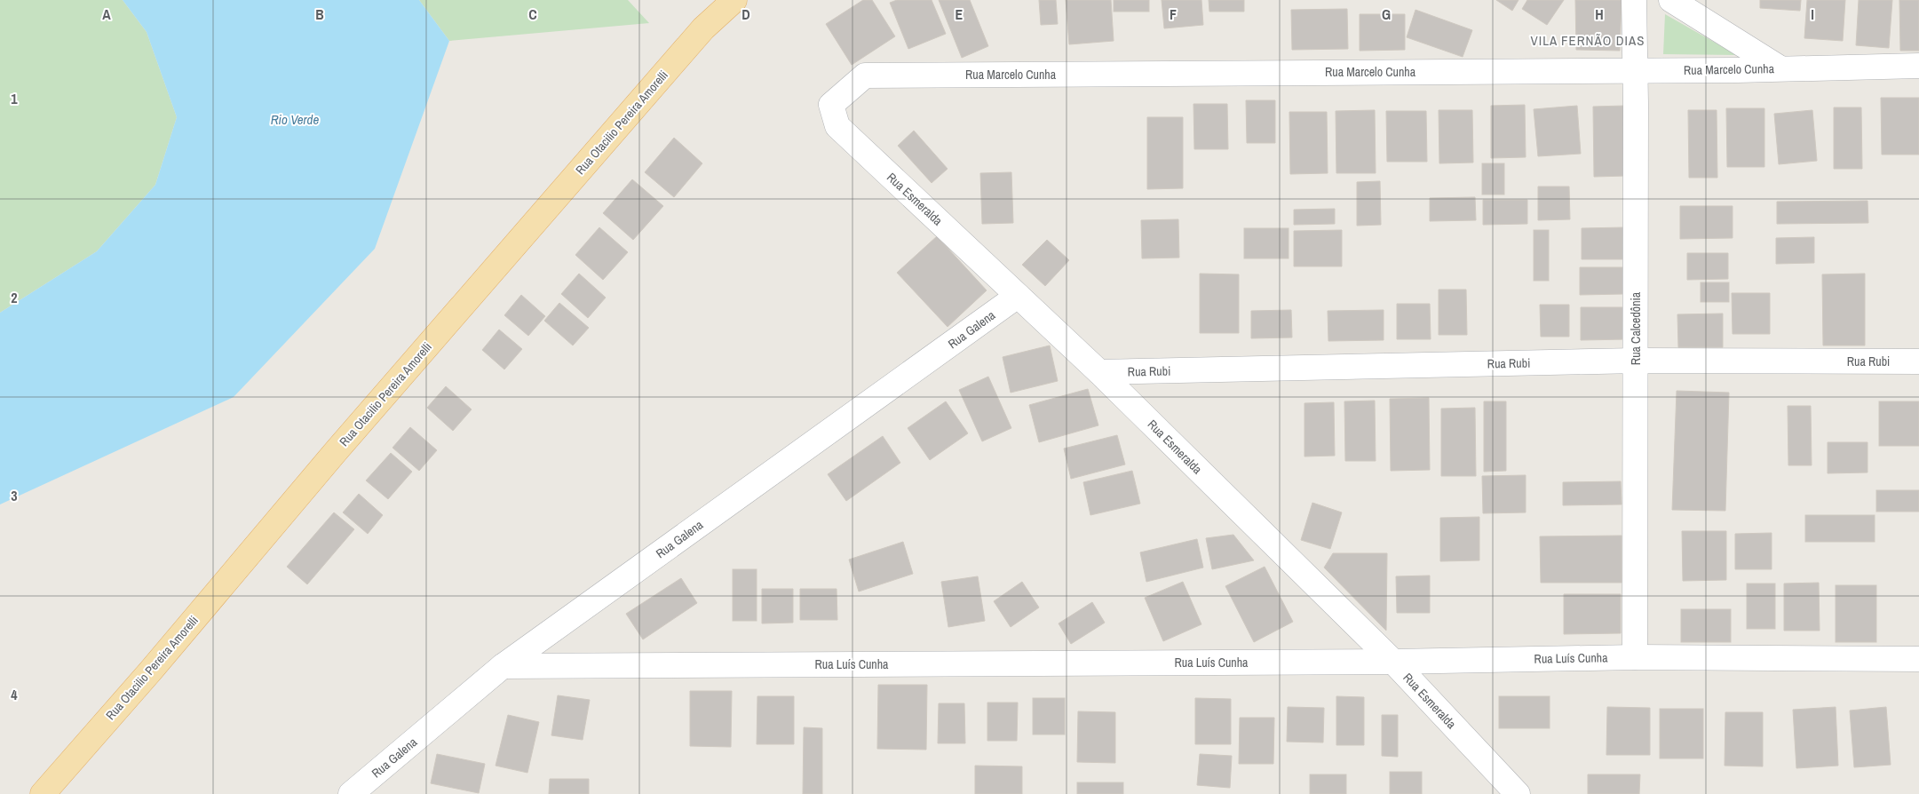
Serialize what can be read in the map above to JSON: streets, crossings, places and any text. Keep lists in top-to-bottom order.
{
  "streets": {
    "main road": ["Rua Otacilio Pereira Amorelli"],
    "street": [
      "Rua Marcelo Cunha",
      "Rua Esmeralda",
      "Rua Calcedônia",
      "Rua Galena",
      "Rua Rubi",
      "Rua Luís Cunha"
    ]
  },
  "crossings": [
    ["Rua Marcelo Cunha", "Rua Esmeralda"],
    ["Rua Marcelo Cunha", "Rua Calcedônia"],
    ["Rua Esmeralda", "Rua Galena"],
    ["Rua Esmeralda", "Rua Rubi"],
    ["Rua Esmeralda", "Rua Luís Cunha"],
    ["Rua Calcedônia", "Rua Rubi"],
    ["Rua Calcedônia", "Rua Luís Cunha"],
    ["Rua Galena", "Rua Luís Cunha"]
  ],
  "districts": ["VILA FERNÃO DIAS"],
  "water": ["Rio Verde"],
  "grid": {
    "columns": [
      "A",
      "B",
      "C",
      "D",
      "E",
      "F",
      "G",
      "H",
      "I"
    ],
    "rows": [
      "1",
      "2",
      "3",
      "4"
    ]
  }
}
